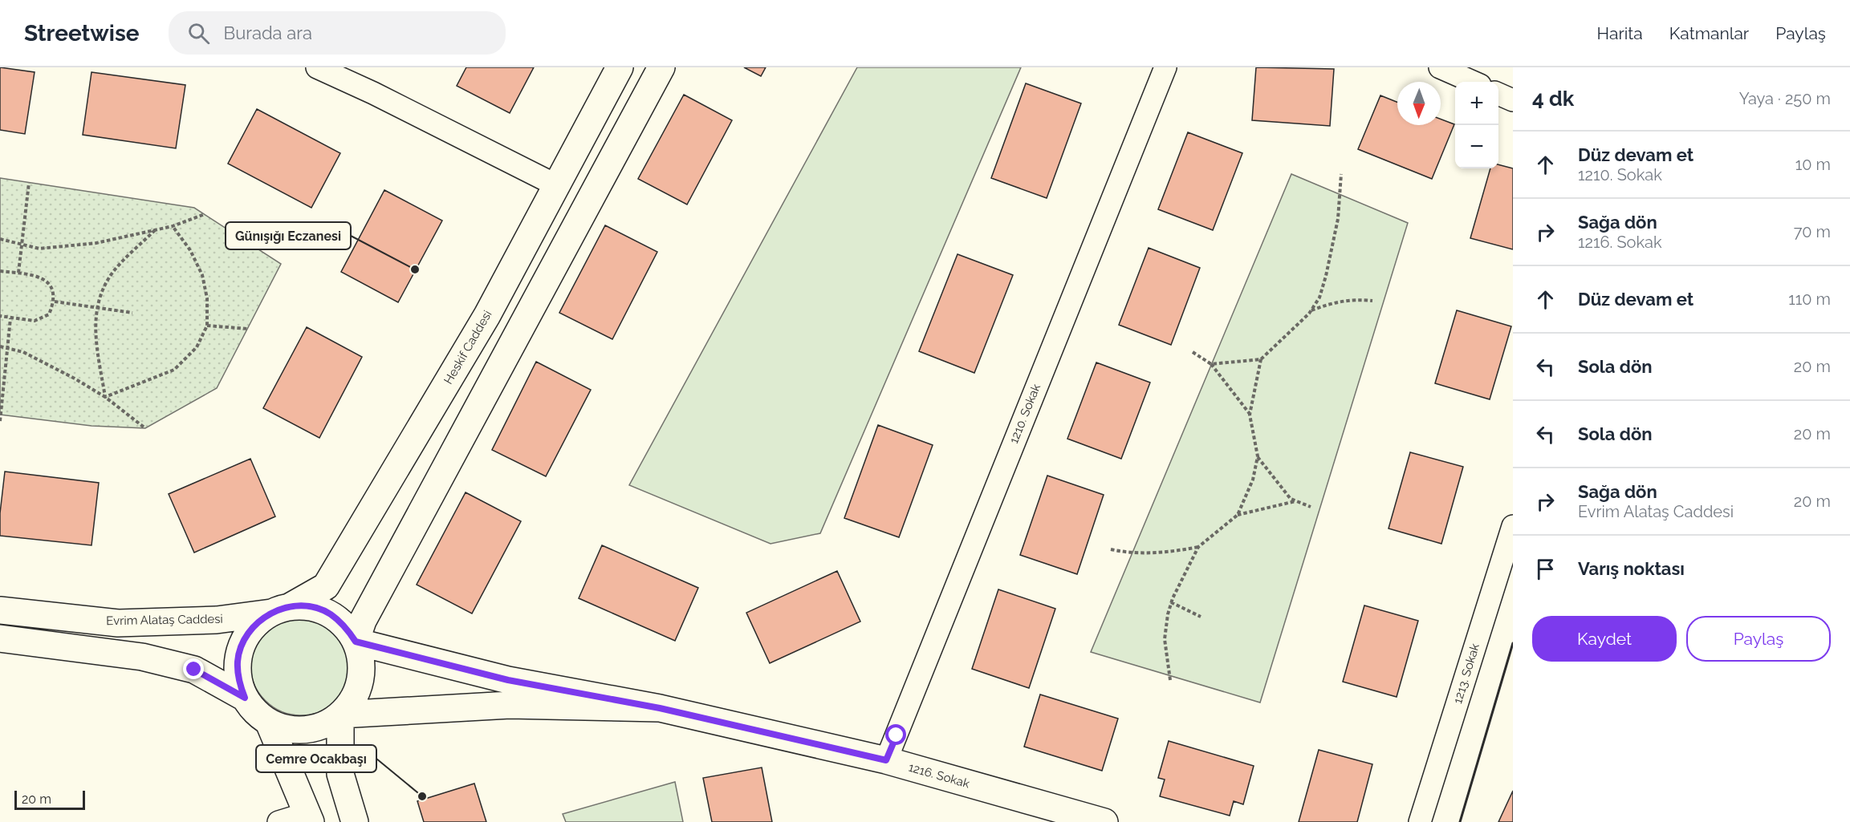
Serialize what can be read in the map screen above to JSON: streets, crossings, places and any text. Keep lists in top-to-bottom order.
{
  "streets": {
    "main road": ["Heskif Caddesi", "Evrim Alataş Caddesi", "1216. Sokak"],
    "street": ["1210. Sokak", "1213. Sokak"]
  },
  "crossings": [
    ["Heskif Caddesi", "Evrim Alataş Caddesi"],
    ["1210. Sokak", "1216. Sokak"]
  ],
  "places": ["Günışığı Eczanesi", "Cemre Ocakbaşı"],
  "scale_bar": "20 m",
  "north": "bottom",
  "page": {
    "header": "Streetwise",
    "search": "Burada ara",
    "nav": ["Harita", "Katmanlar", "Paylaş"],
    "heading": ["4 dk", "Yaya · 250 m"],
    "map_buttons": ["+", "−"],
    "list": [
      ["Düz devam et", "1210. Sokak", "10 m"],
      ["Sağa dön", "1216. Sokak", "70 m"],
      ["Düz devam et", "110 m"],
      ["Sola dön", "20 m"],
      ["Sola dön", "20 m"],
      ["Sağa dön", "Evrim Alataş Caddesi", "20 m"],
      "Varış noktası"
    ],
    "buttons": ["Kaydet", "Paylaş"],
    "scale": "20 m"
  }
}
